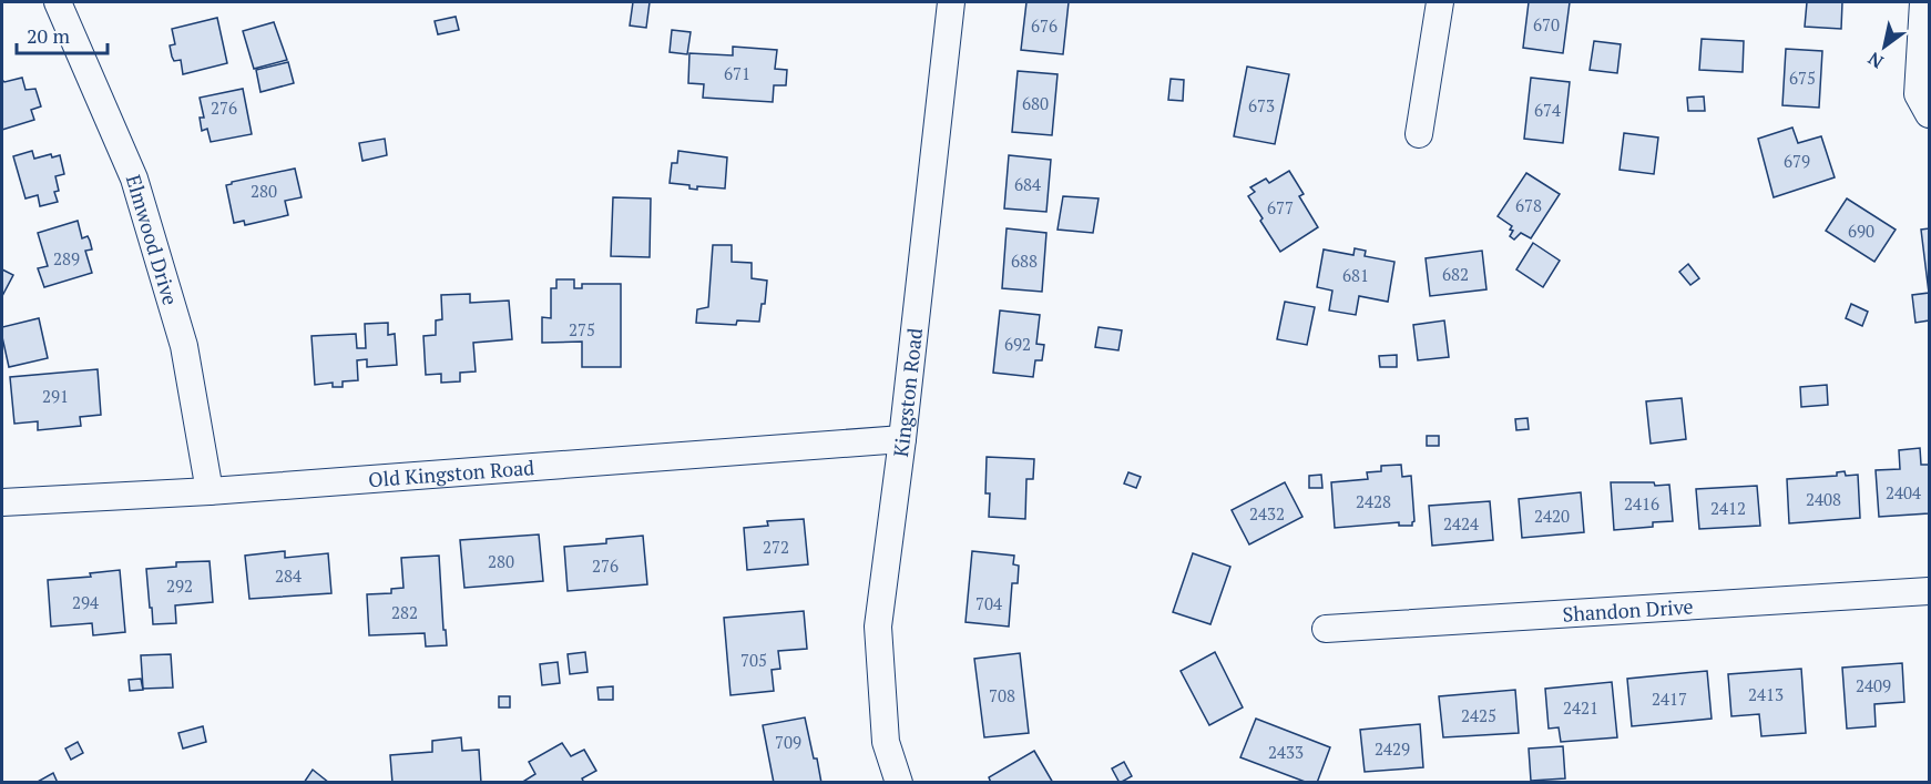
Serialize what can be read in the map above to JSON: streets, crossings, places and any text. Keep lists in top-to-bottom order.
{
  "streets": {
    "street": [
      "Elmwood Drive",
      "Kingston Road",
      "Old Kingston Road",
      "Shandon Drive"
    ]
  },
  "crossings": [
    ["Elmwood Drive", "Old Kingston Road"],
    ["Kingston Road", "Old Kingston Road"]
  ],
  "house_numbers": [
    "670",
    "676",
    "671",
    "675",
    "680",
    "673",
    "276",
    "674",
    "679",
    "684",
    "280",
    "678",
    "677",
    "690",
    "289",
    "688",
    "682",
    "681",
    "275",
    "692",
    "291",
    "2404",
    "2408",
    "2428",
    "2416",
    "2412",
    "2432",
    "2420",
    "2424",
    "272",
    "280",
    "276",
    "284",
    "292",
    "294",
    "704",
    "282",
    "705",
    "2409",
    "2413",
    "708",
    "2417",
    "2421",
    "2425",
    "709",
    "2429",
    "2433"
  ],
  "scale_bar": "20 m",
  "north": "bottom left"
}
